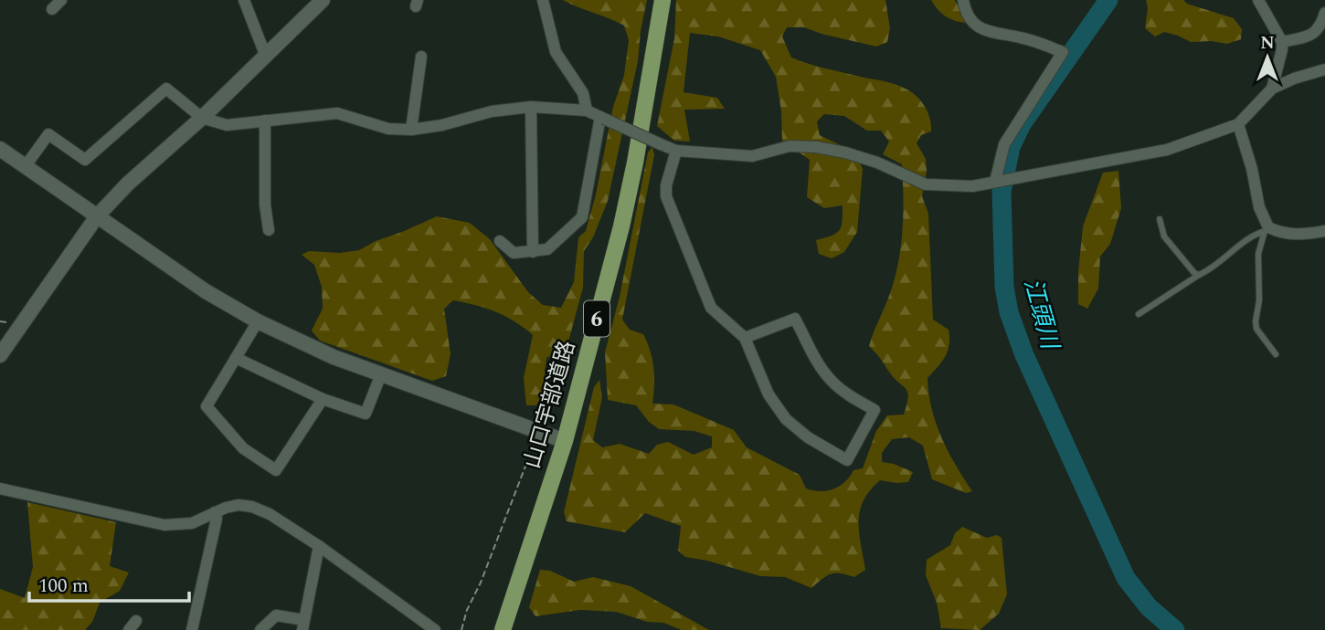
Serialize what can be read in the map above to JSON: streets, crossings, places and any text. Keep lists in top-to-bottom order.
{
  "streets": {
    "main road": ["6", "山口宇部道路"]
  },
  "water": ["江頭川"],
  "scale_bar": "100 m",
  "north": "top"
}
